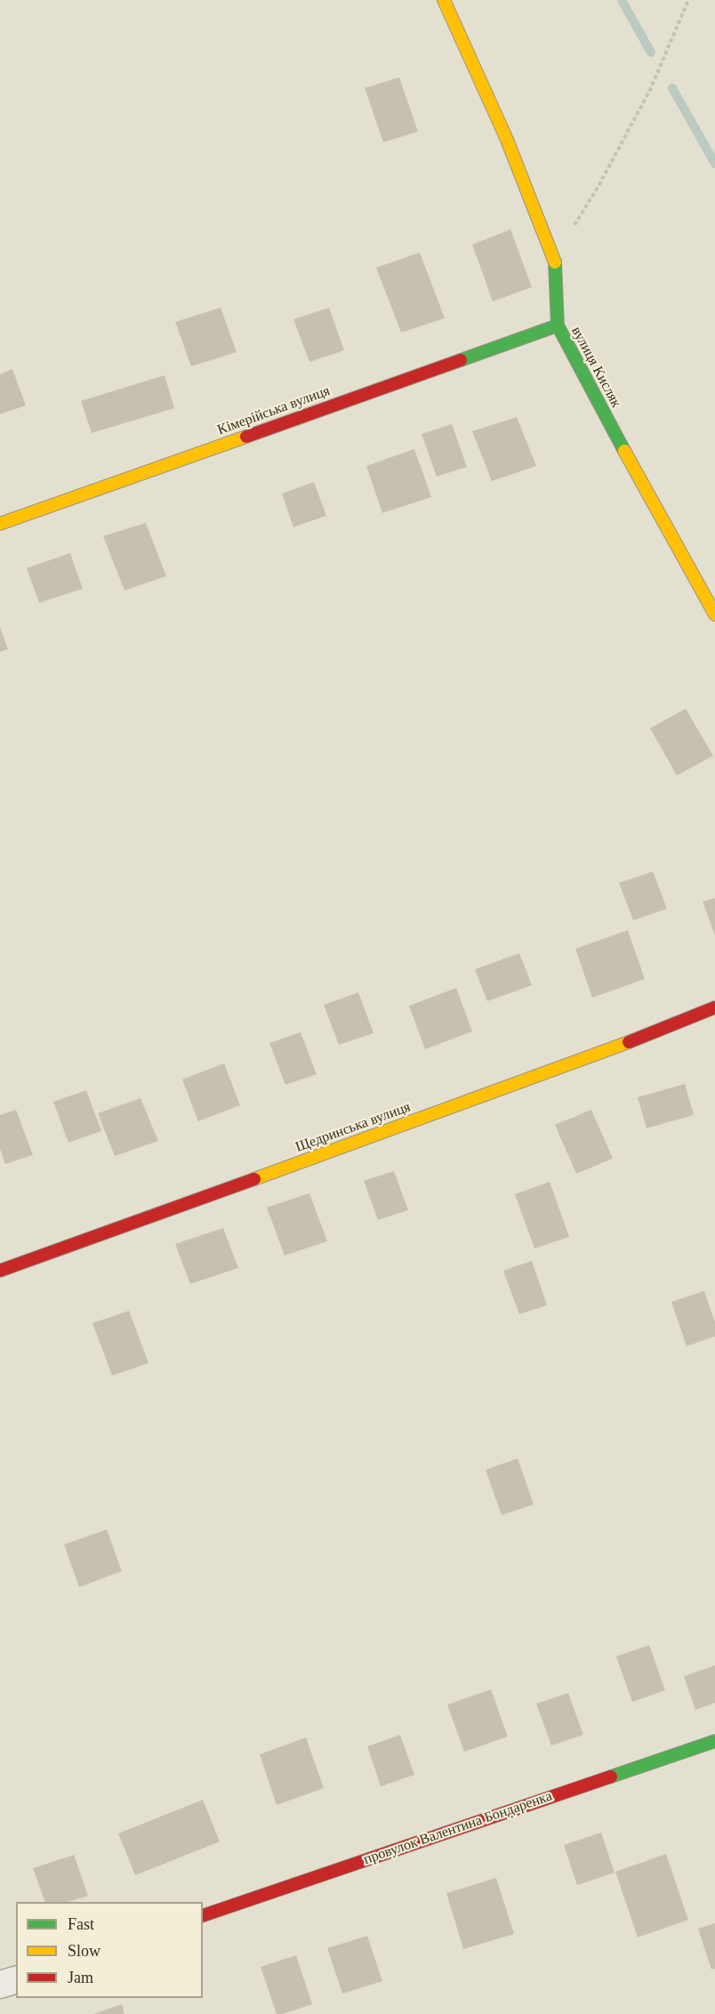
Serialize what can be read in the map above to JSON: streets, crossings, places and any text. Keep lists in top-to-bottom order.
{
  "streets": {
    "street": [
      "вулиця Кисляк",
      "Кімерійська вулиця",
      "Щедринська вулиця",
      "провулок Валентина Бондаренка"
    ]
  },
  "crossings": [
    ["вулиця Кисляк", "Кімерійська вулиця"]
  ],
  "legend": ["Fast", "Slow", "Jam"]
}
